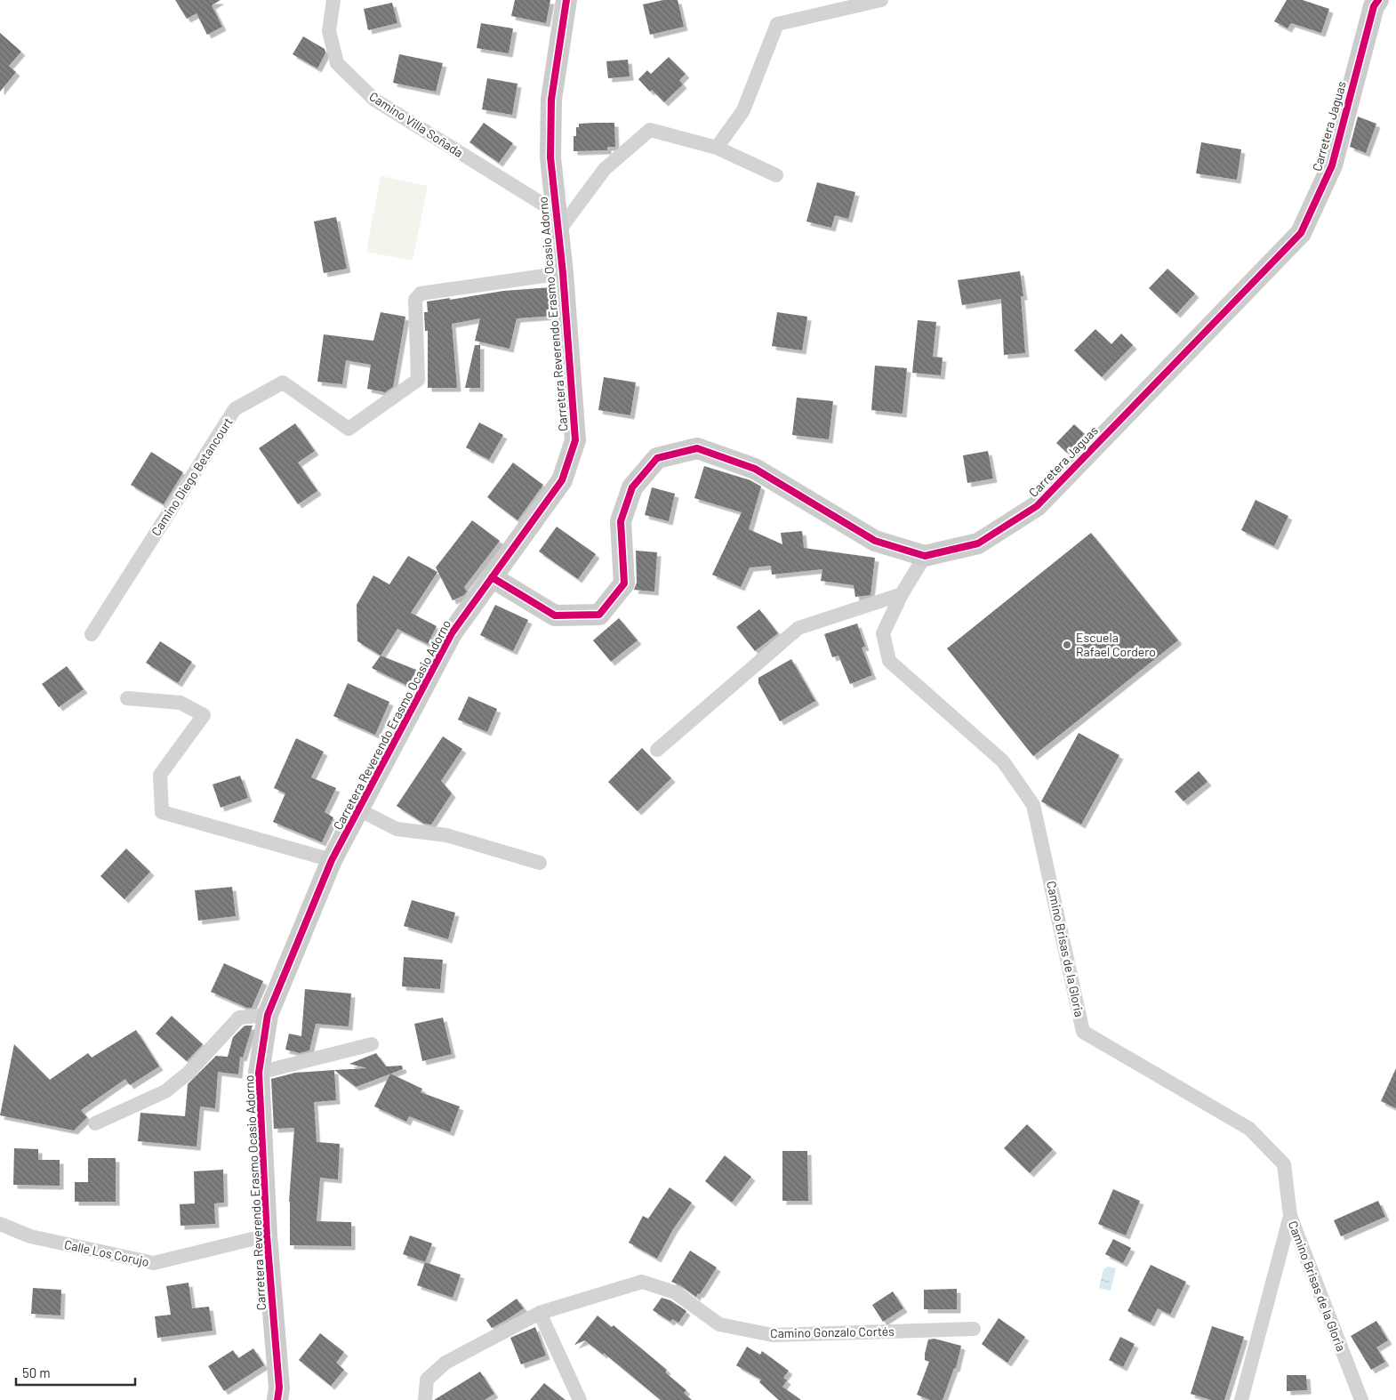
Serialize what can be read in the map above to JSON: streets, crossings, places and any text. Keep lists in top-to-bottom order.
{
  "streets": {
    "street": [
      "Camino Villa Soñada",
      "Carretera Jaguas",
      "Carretera Reverendo Erasmo Ocasio Adorno",
      "Camino Diego Betancourt",
      "Camino Brisas de la Gloria",
      "Calle Los Corujo",
      "Camino Gonzalo Cortés"
    ]
  },
  "crossings": [
    ["Camino Villa Soñada", "Carretera Reverendo Erasmo Ocasio Adorno"],
    ["Carretera Jaguas", "Camino Brisas de la Gloria"],
    ["Carretera Reverendo Erasmo Ocasio Adorno", "Camino Diego Betancourt"],
    ["Carretera Reverendo Erasmo Ocasio Adorno", "Calle Los Corujo"]
  ],
  "places": ["Escuela Rafael Cordero"],
  "scale_bar": "50 m"
}
